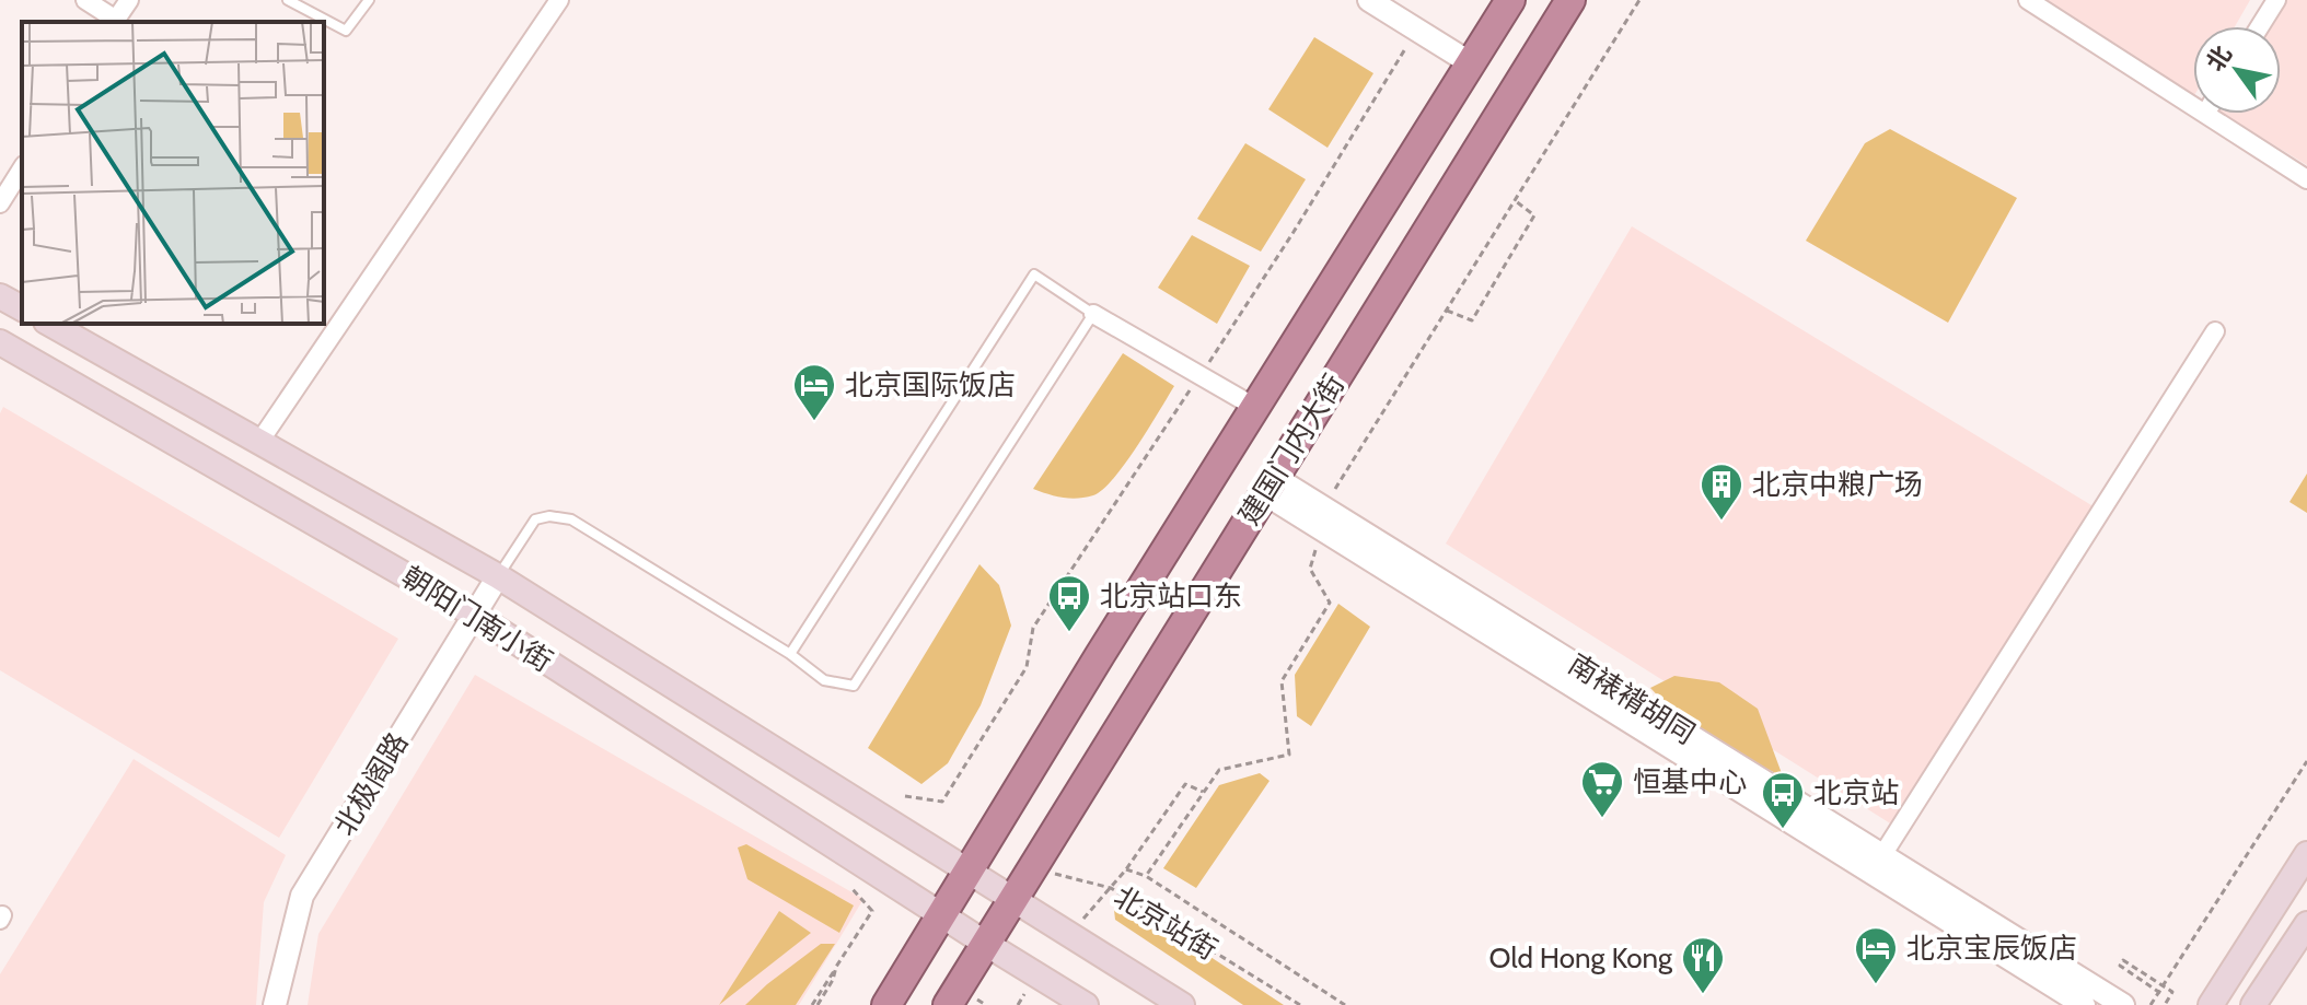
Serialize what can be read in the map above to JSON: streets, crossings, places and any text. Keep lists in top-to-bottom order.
{
  "streets": {
    "highway": ["建国门内大街"],
    "main road": ["朝阳门南小街", "北京站街"],
    "street": ["南裱褙胡同", "北极阁路"]
  },
  "crossings": [
    ["建国门内大街", "朝阳门南小街"],
    ["建国门内大街", "南裱褙胡同"],
    ["建国门内大街", "北京站街"],
    ["朝阳门南小街", "北极阁路"],
    ["朝阳门南小街", "北京站街"]
  ],
  "places": {
    "hotel": ["北京国际饭店", "北京宝辰饭店"],
    "building": ["北京中粮广场"],
    "bus stop": ["北京站口东", "北京站"],
    "supermarket": ["恒基中心"],
    "restaurant": ["Old Hong Kong"]
  },
  "north": "top left"
}
